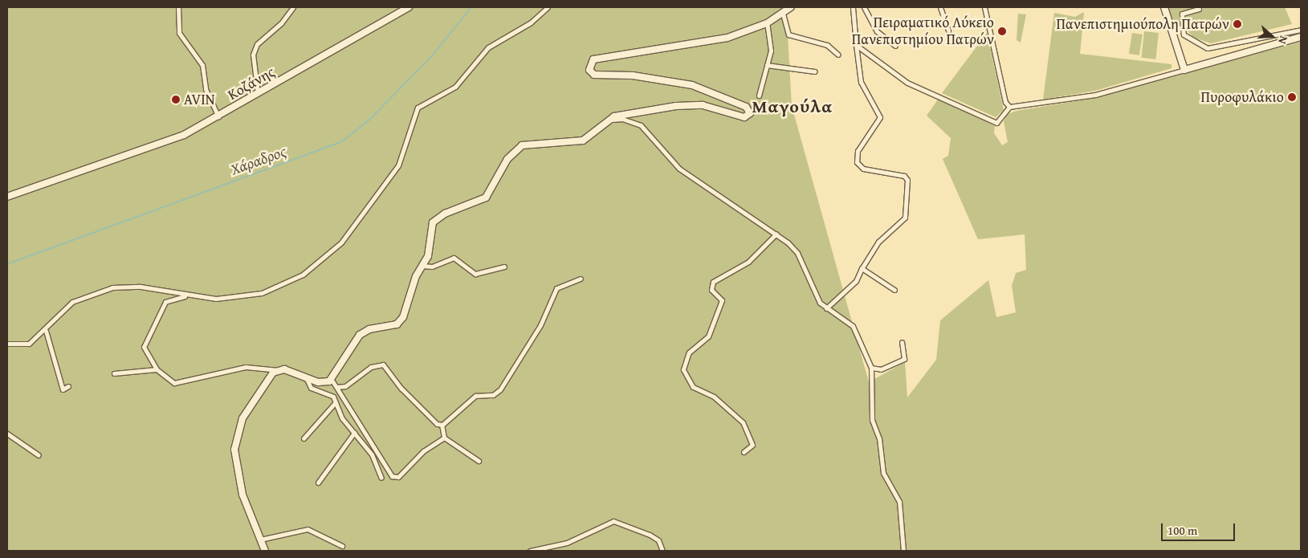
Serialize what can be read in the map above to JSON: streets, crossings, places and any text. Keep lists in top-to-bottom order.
{
  "streets": {
    "main road": ["Κοζάνης"]
  },
  "districts": ["Μαγούλα"],
  "water": ["Χάραδρος"],
  "places": [
    "Πανεπιστημιούπολη Πατρών",
    "Πειραματικό Λύκειο Πανεπιστημίου Πατρών",
    "Πυροφυλάκιο",
    "AVIN"
  ],
  "scale_bar": "100 m",
  "north": "right"
}
